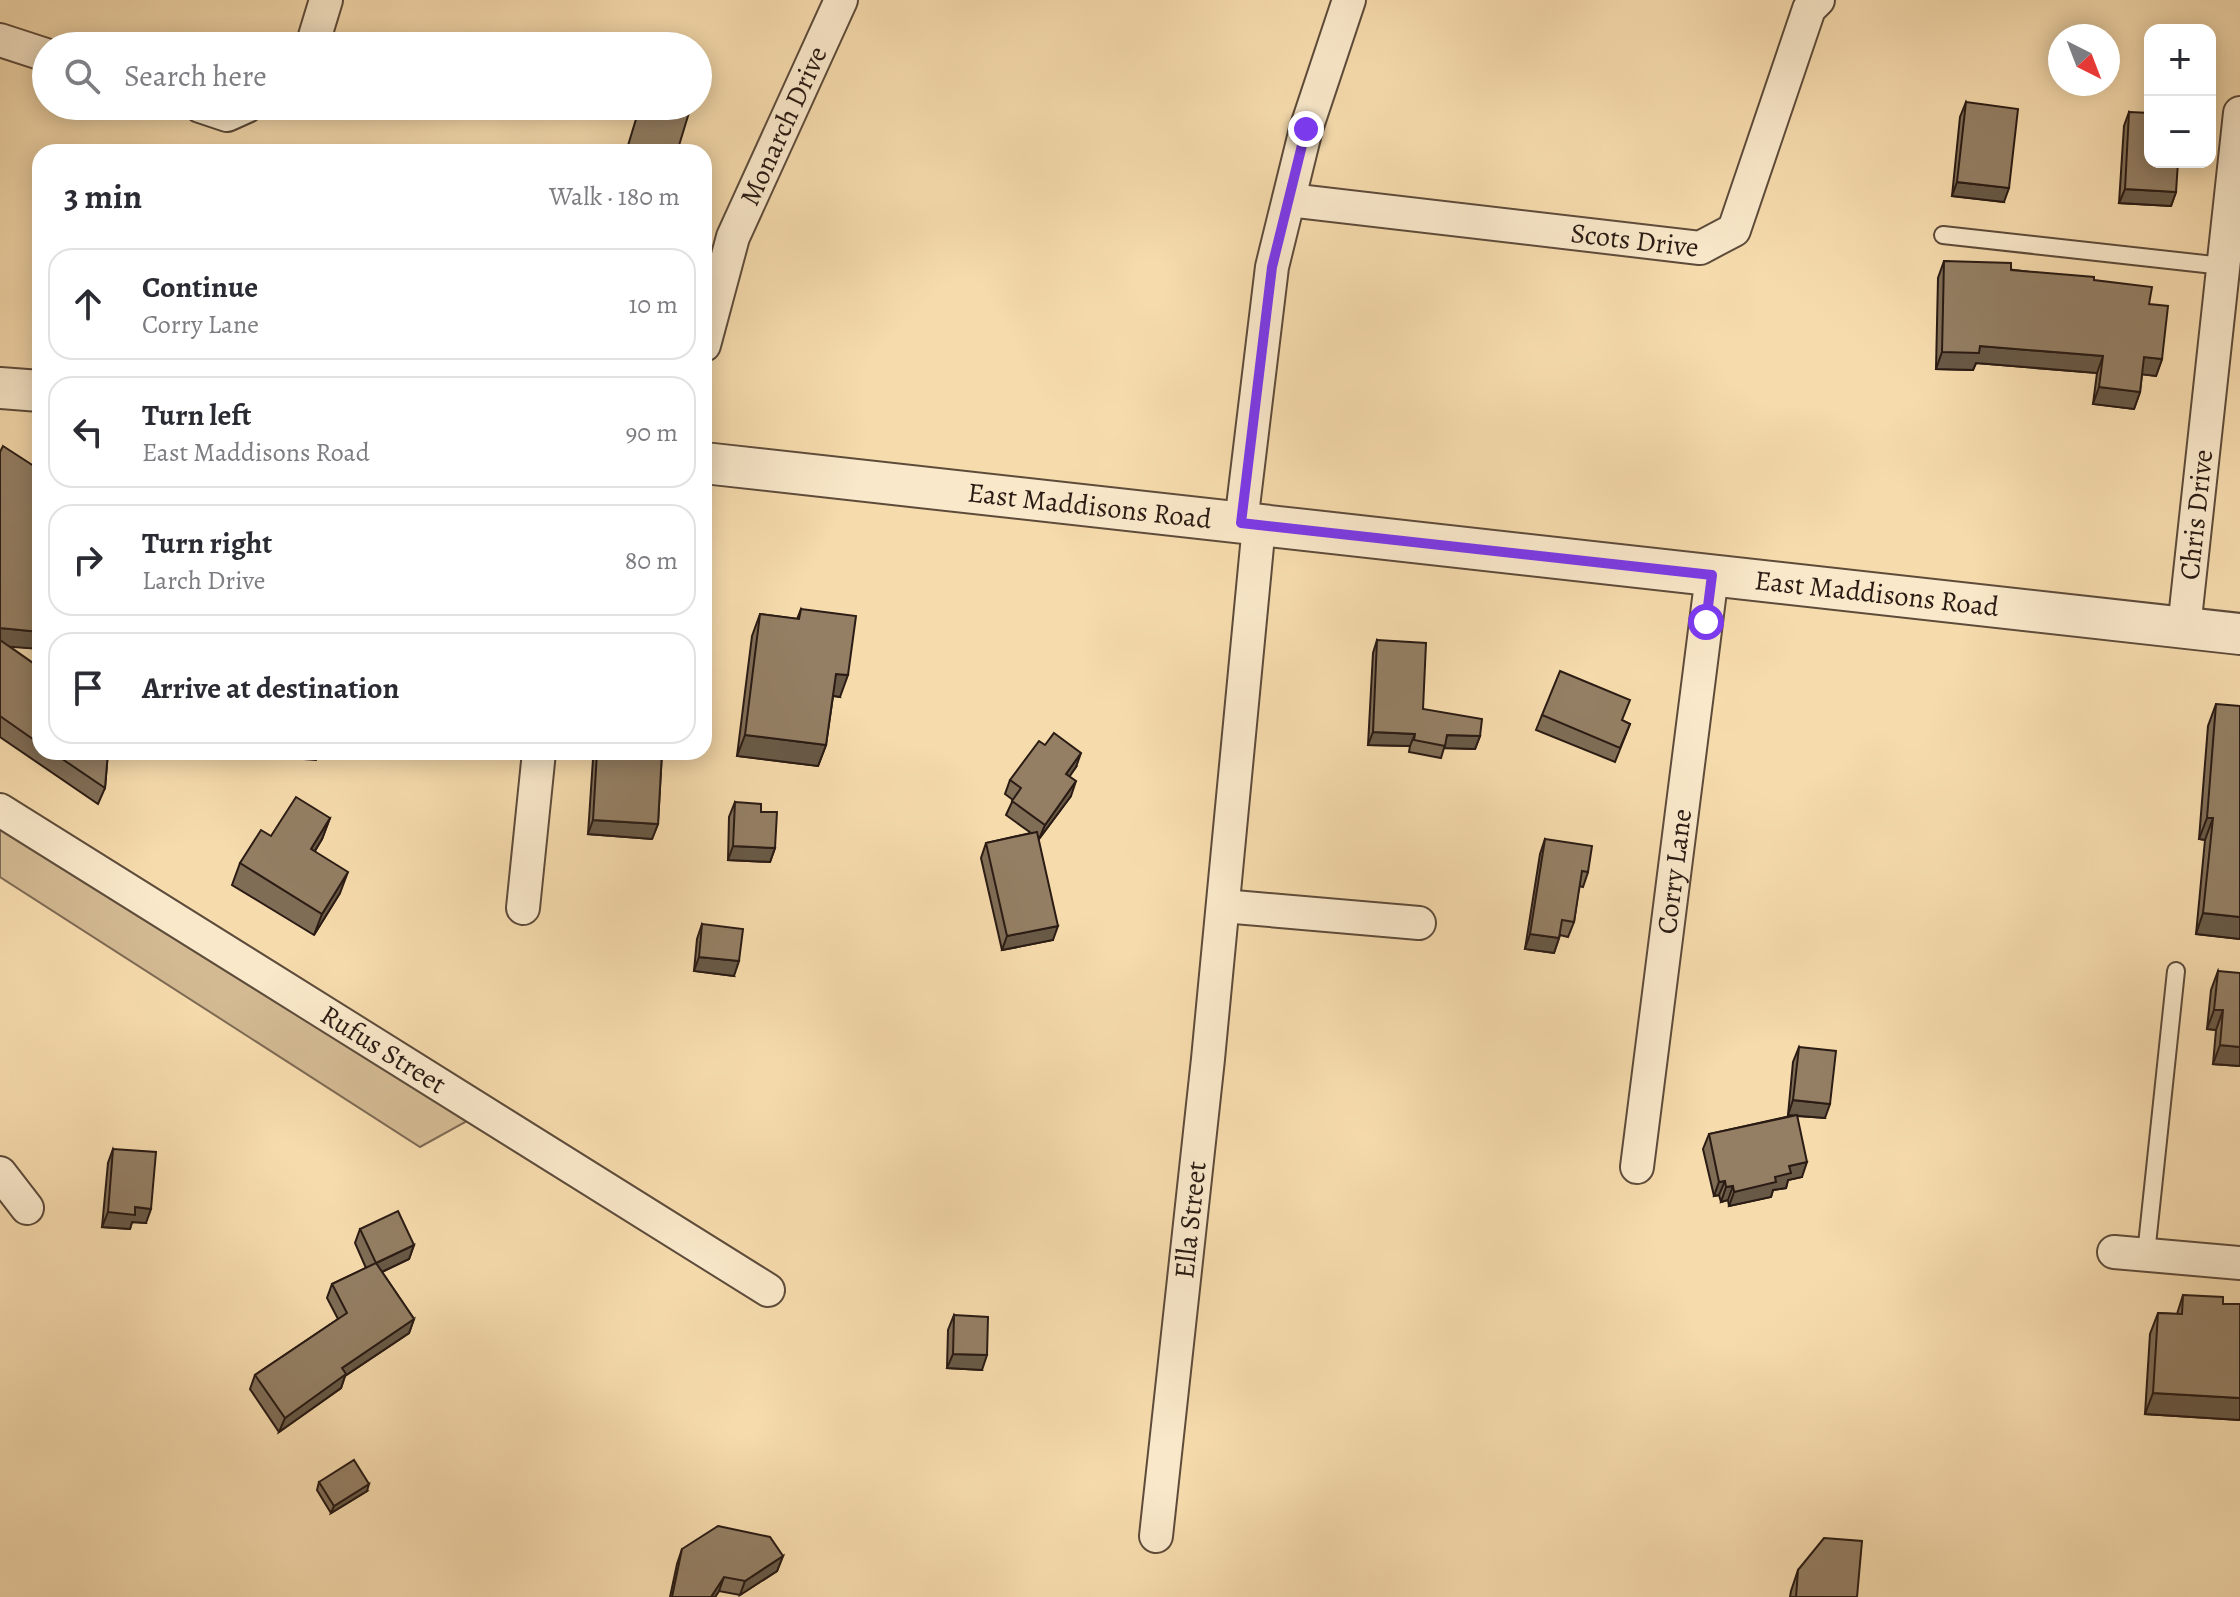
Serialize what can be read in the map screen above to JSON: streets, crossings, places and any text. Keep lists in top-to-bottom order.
{
  "streets": {
    "street": [
      "Monarch Drive",
      "Scots Drive",
      "East Maddisons Road",
      "Chris Drive",
      "Corry Lane",
      "Rufus Street",
      "Ella Street"
    ]
  },
  "crossings": [
    ["Scots Drive", "Ella Street"],
    ["East Maddisons Road", "Chris Drive"],
    ["East Maddisons Road", "Corry Lane"],
    ["East Maddisons Road", "Ella Street"]
  ],
  "north": "bottom right",
  "page": {
    "map_buttons": ["+", "−"],
    "search": "Search here",
    "heading": ["3 min", "Walk · 180 m"],
    "list": [
      ["Continue", "Corry Lane", "10 m"],
      ["Turn left", "East Maddisons Road", "90 m"],
      ["Turn right", "Larch Drive", "80 m"],
      "Arrive at destination"
    ]
  }
}
